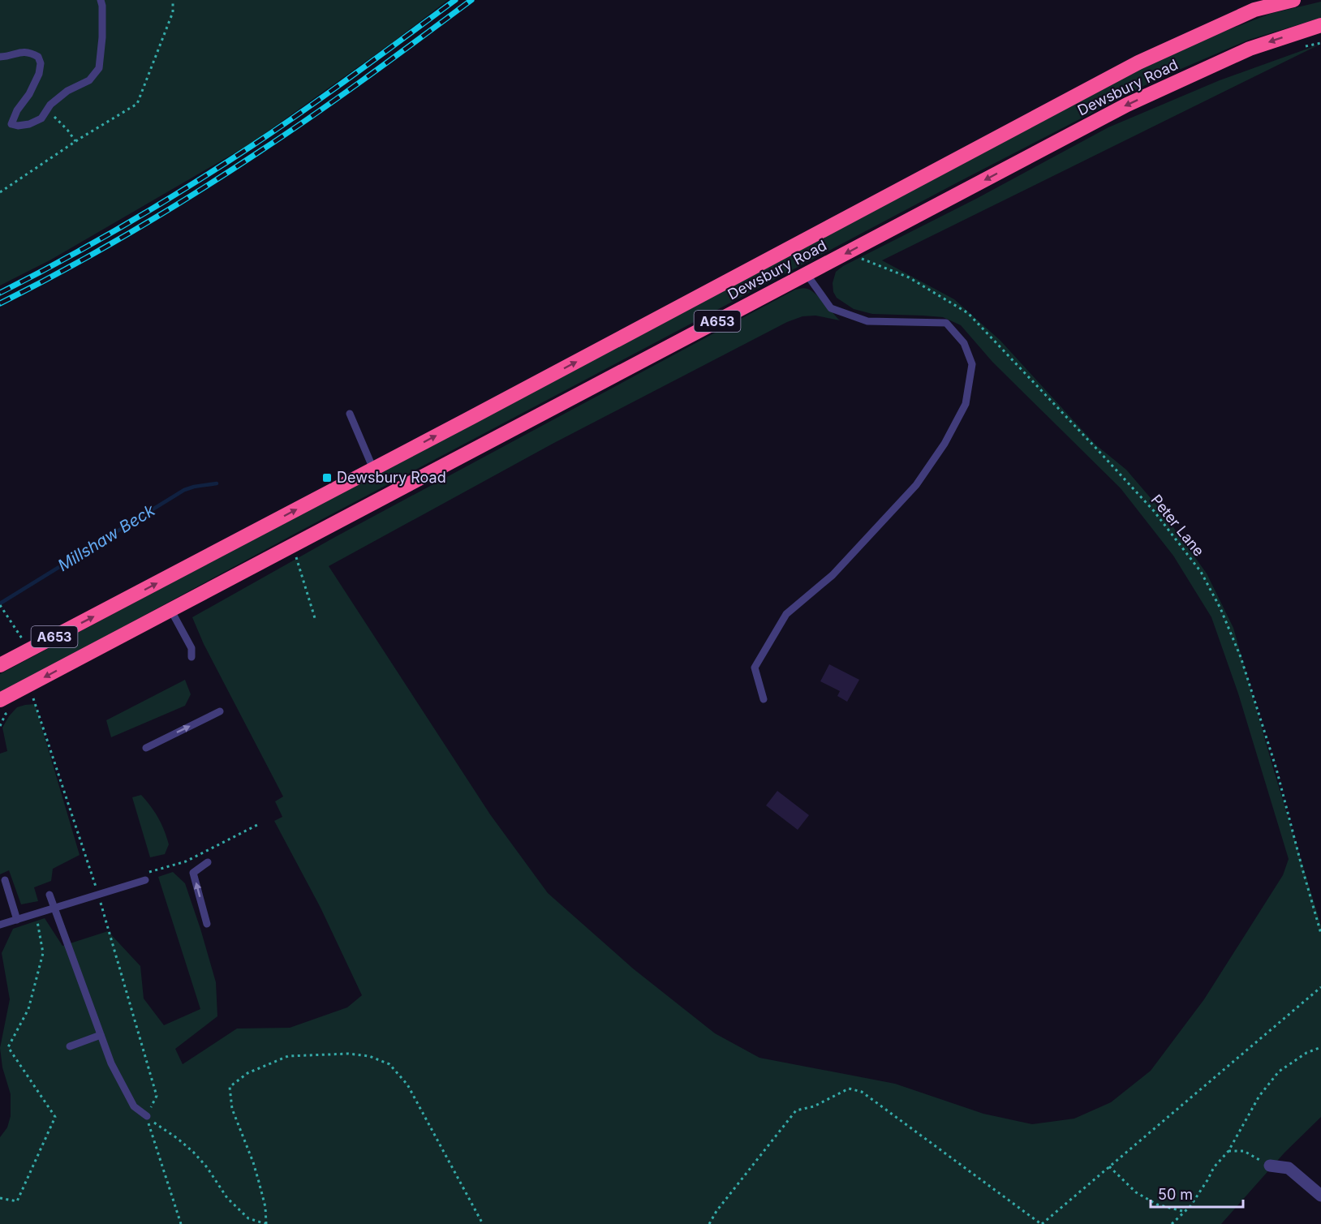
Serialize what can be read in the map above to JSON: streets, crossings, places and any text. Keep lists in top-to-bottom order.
{
  "streets": {
    "highway": ["Dewsbury Road", "A653"],
    "path": ["Peter Lane"]
  },
  "crossings": [
    ["Dewsbury Road", "Peter Lane"]
  ],
  "water": ["Millshaw Beck"],
  "places": {
    "transit": ["Dewsbury Road"]
  },
  "scale_bar": "50 m"
}
